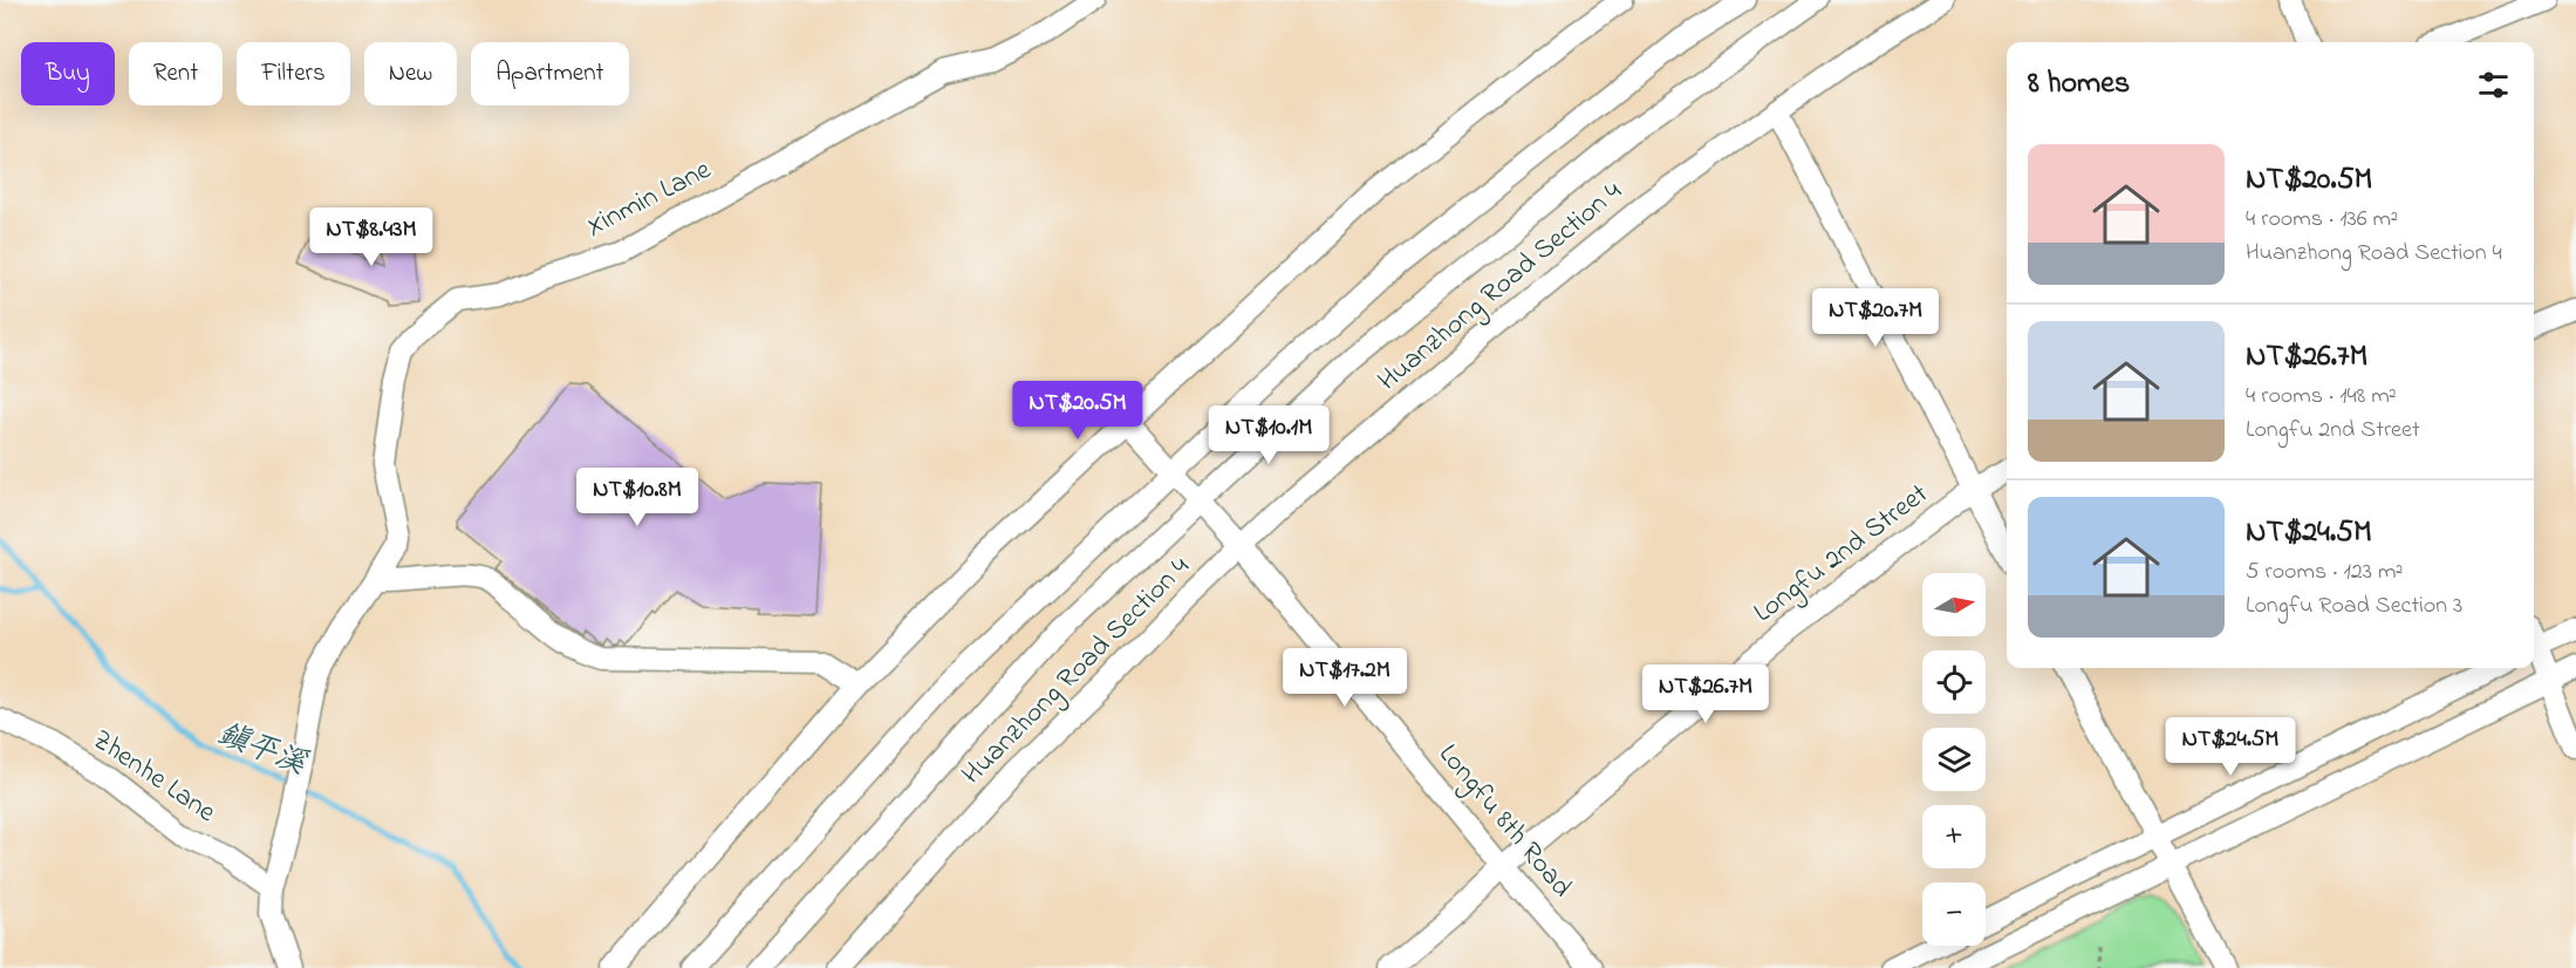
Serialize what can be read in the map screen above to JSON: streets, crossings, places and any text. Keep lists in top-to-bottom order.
{
  "streets": {
    "street": [
      "Xinmin Lane",
      "Huanzhong Road Section 4",
      "Longfu 2nd Street",
      "Zhenhe Lane",
      "Longfu 8th Road"
    ]
  },
  "crossings": [
    ["Xinmin Lane", "Zhenhe Lane"],
    ["Huanzhong Road Section 4", "Longfu 8th Road"],
    ["Longfu 2nd Street", "Longfu 8th Road"]
  ],
  "water": ["鎮平溪"],
  "north": "right",
  "page": {
    "chip": [
      "Buy",
      "Rent",
      "Filters",
      "New",
      "Apartment"
    ],
    "heading": "8 homes",
    "list": [
      {
        "name": "NT$20.5M",
        "note": "4 rooms · 136 m² · Huanzhong Road Section 4"
      },
      {
        "name": "NT$26.7M",
        "note": "4 rooms · 148 m² · Longfu 2nd Street"
      },
      {
        "name": "NT$24.5M",
        "note": "5 rooms · 123 m² · Longfu Road Section 3"
      }
    ],
    "price": [
      "NT$8.43M",
      "NT$20.7M",
      "NT$20.5M",
      "NT$10.1M",
      "NT$10.8M",
      "NT$17.2M",
      "NT$26.7M",
      "NT$24.5M"
    ],
    "map_buttons": ["+", "−"]
  }
}
